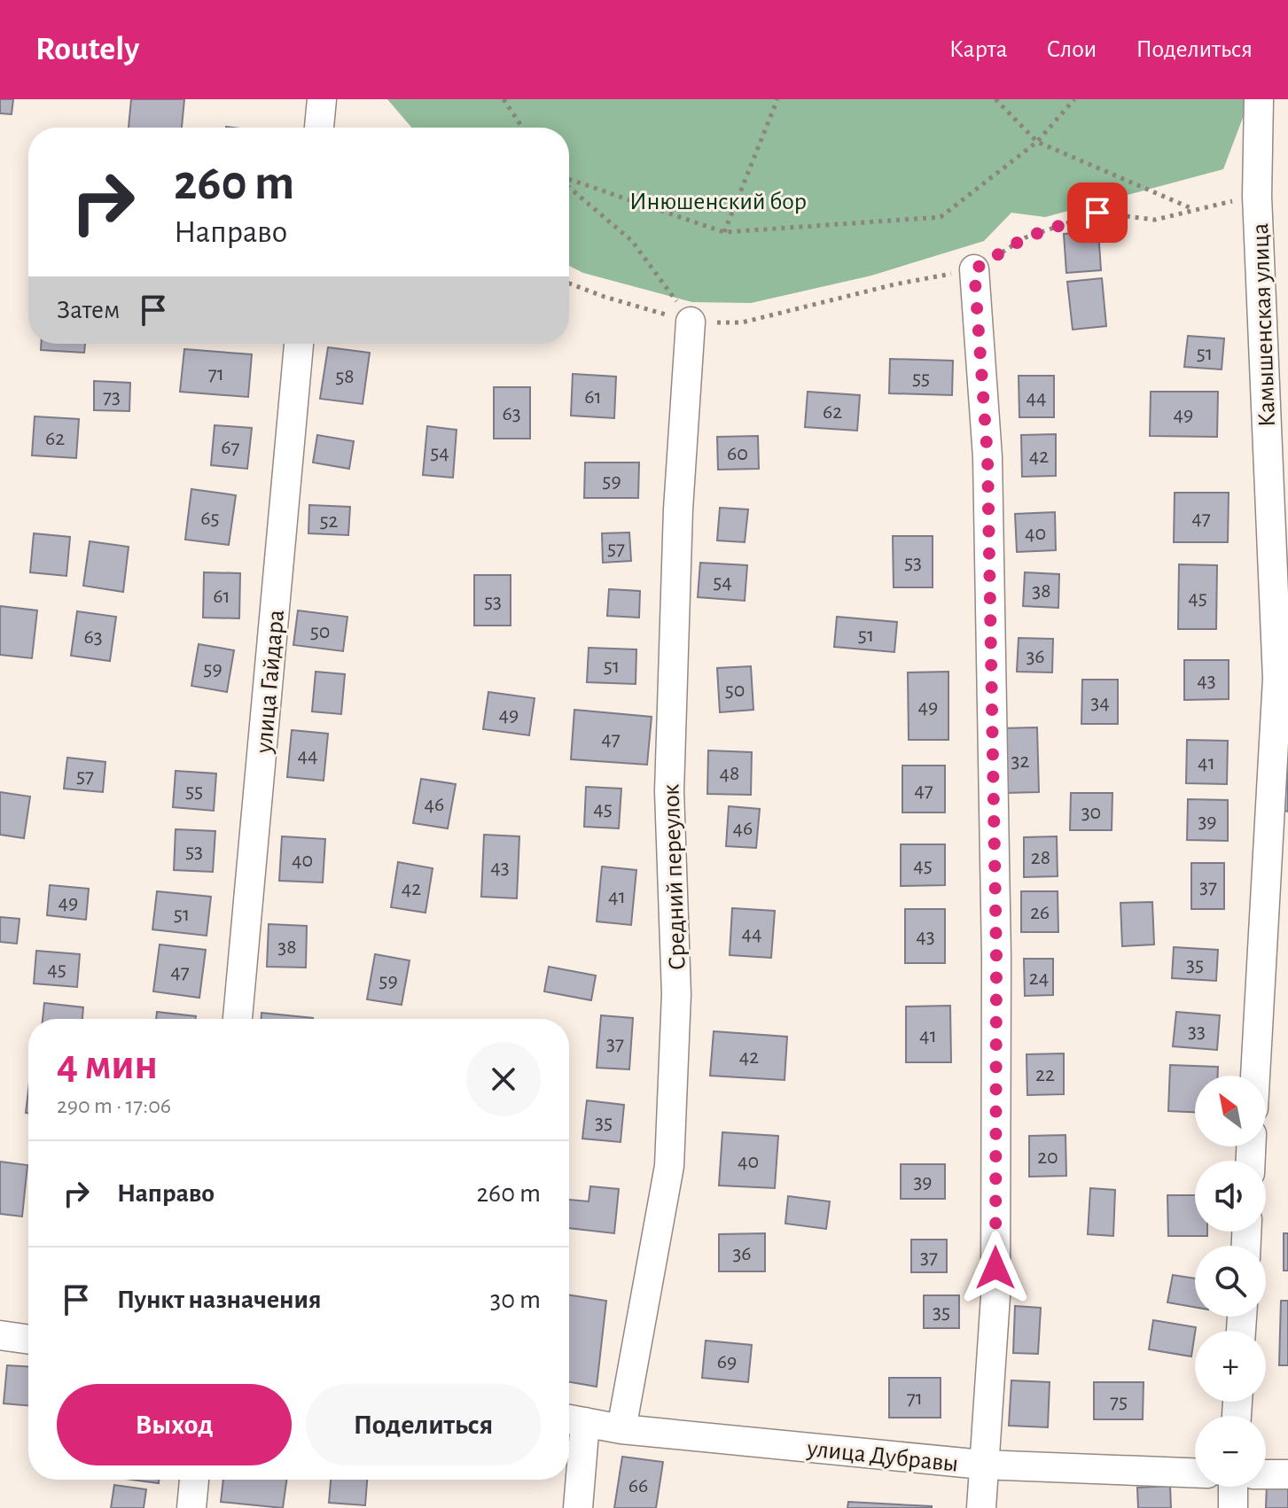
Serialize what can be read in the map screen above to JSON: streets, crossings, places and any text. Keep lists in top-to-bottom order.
{
  "streets": {
    "street": [
      "Камышенская улица",
      "улица Гайдара",
      "Средний переулок",
      "улица Дубравы"
    ]
  },
  "crossings": [
    ["Средний переулок", "улица Дубравы"]
  ],
  "parks": ["Инюшенский бор"],
  "house_numbers": [
    "51",
    "71",
    "58",
    "55",
    "73",
    "61",
    "44",
    "62",
    "63",
    "49",
    "62",
    "67",
    "54",
    "60",
    "42",
    "59",
    "65",
    "47",
    "52",
    "40",
    "57",
    "53",
    "54",
    "38",
    "61",
    "45",
    "53",
    "50",
    "51",
    "63",
    "36",
    "51",
    "59",
    "43",
    "50",
    "34",
    "49",
    "49",
    "47",
    "44",
    "32",
    "41",
    "48",
    "57",
    "47",
    "55",
    "46",
    "45",
    "30",
    "39",
    "46",
    "53",
    "28",
    "40",
    "45",
    "43",
    "37",
    "42",
    "41",
    "49",
    "26",
    "51",
    "44",
    "43",
    "38",
    "35",
    "45",
    "47",
    "24",
    "59",
    "33",
    "41",
    "37",
    "42",
    "22",
    "35",
    "20",
    "40",
    "39",
    "36",
    "37",
    "35",
    "69",
    "71",
    "75",
    "66"
  ],
  "north": "top left",
  "page": {
    "header": "Routely",
    "nav": ["Карта", "Слои", "Поделиться"],
    "turn": ["260 m", "Направо"],
    "then": "Затем",
    "heading": ["4 мин", "290 m · 17:06"],
    "map_buttons": ["+", "−"],
    "list": [
      {
        "name": "Направо",
        "value": "260 m"
      },
      {
        "name": "Пункт назначения",
        "value": "30 m"
      }
    ],
    "buttons": ["Выход", "Поделиться"]
  }
}
